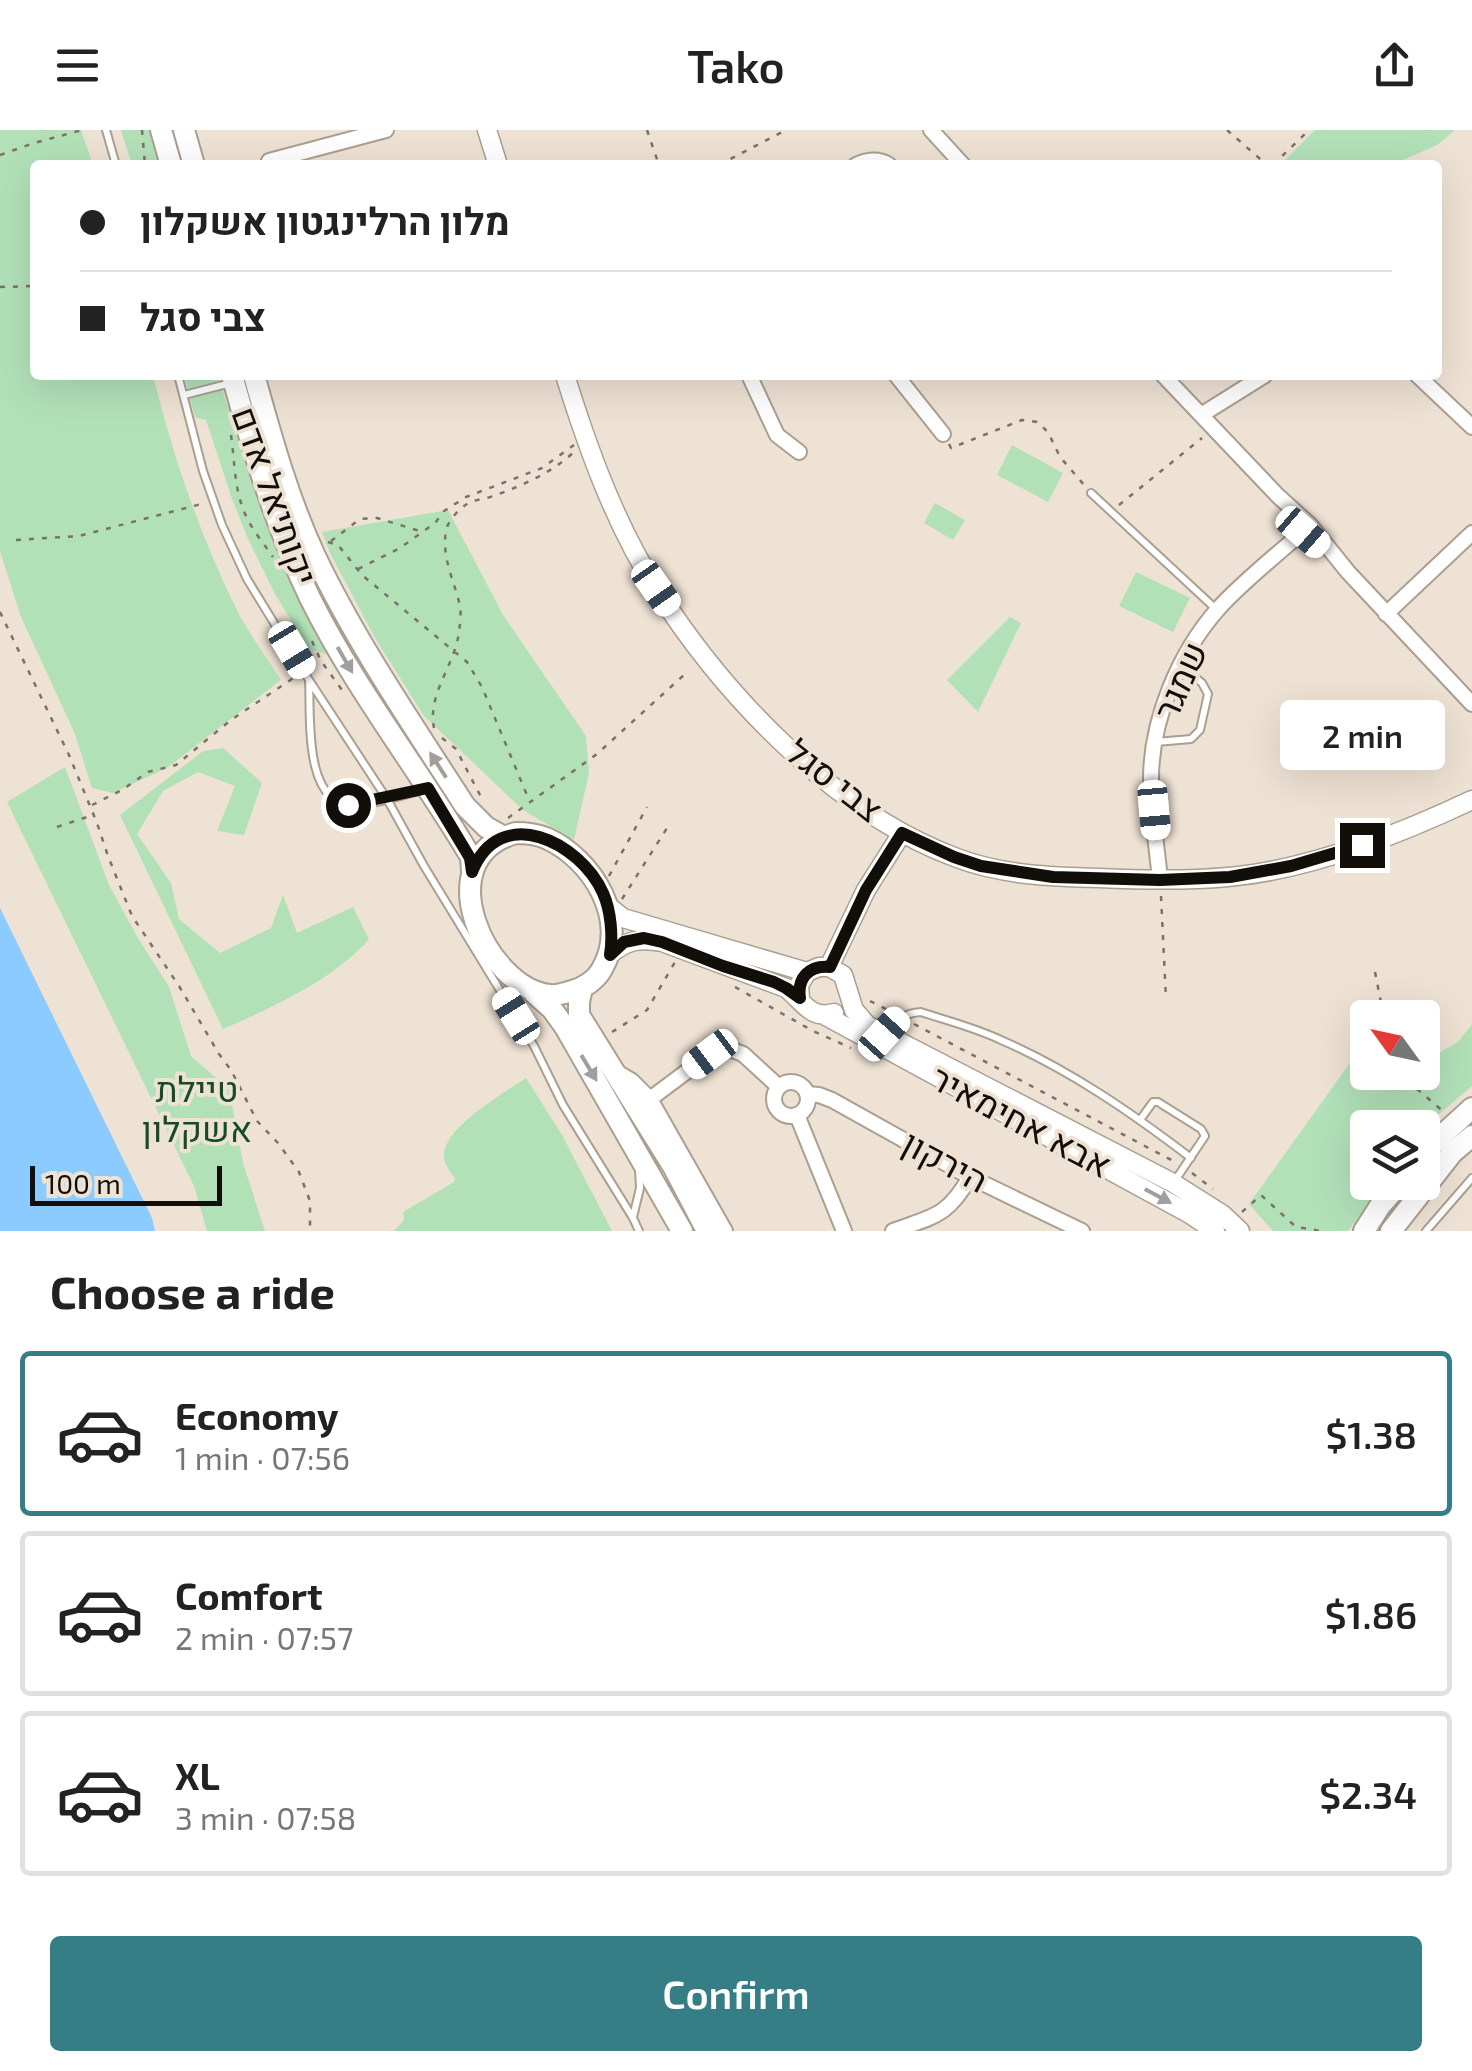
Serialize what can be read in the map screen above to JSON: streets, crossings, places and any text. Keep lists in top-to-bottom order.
{
  "streets": {
    "main road": ["יקותיאל אדם"],
    "street": [
      "שמגר",
      "צבי סגל",
      "אבא אחימאיר",
      "הירקון"
    ]
  },
  "crossings": [
    ["שמגר", "צבי סגל"]
  ],
  "parks": ["טיילת אשקלון"],
  "scale_bar": "100 m",
  "north": "top left",
  "page": {
    "header": "Tako",
    "banner": ["מלון הרלינגטון אשקלון", "צבי סגל"],
    "bubble": "2 min",
    "scale": "100 m",
    "heading": "Choose a ride",
    "list": [
      {
        "name": "Economy",
        "note": "1 min · 07:56",
        "value": "$1.38"
      },
      {
        "name": "Comfort",
        "note": "2 min · 07:57",
        "value": "$1.86"
      },
      {
        "name": "XL",
        "note": "3 min · 07:58",
        "value": "$2.34"
      }
    ],
    "buttons": "Confirm"
  }
}
